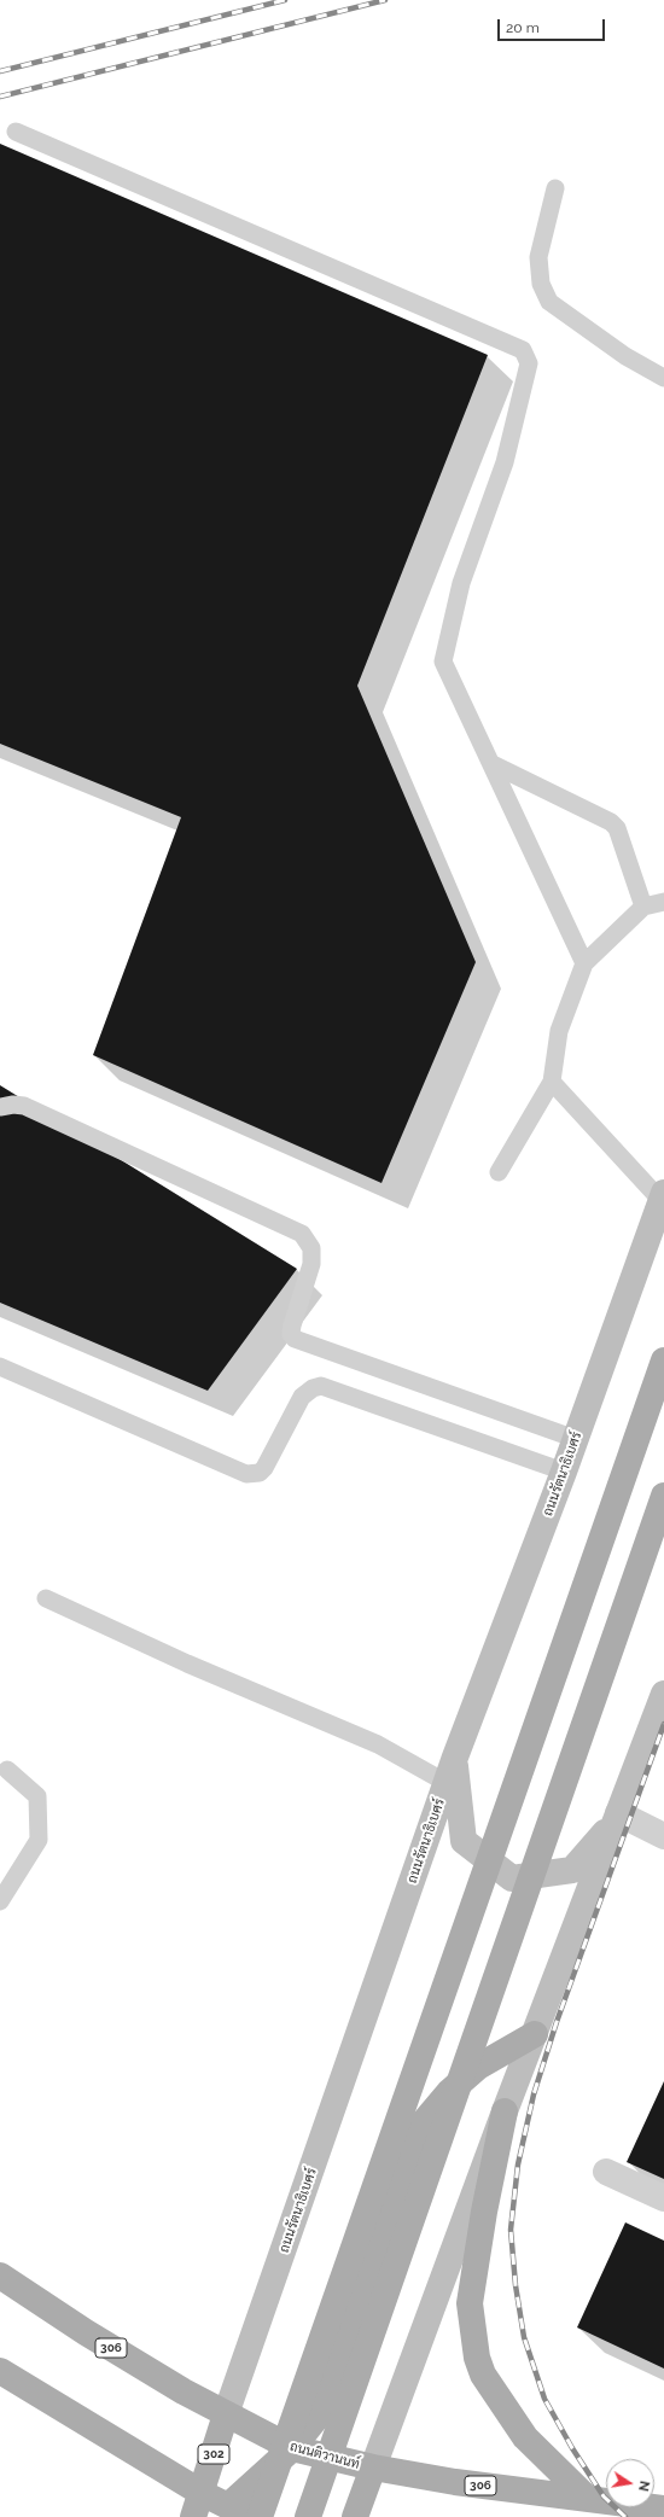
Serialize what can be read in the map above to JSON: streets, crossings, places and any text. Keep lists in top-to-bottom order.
{
  "streets": {
    "main road": [
      "ถนนรัตนาธิเบศร์",
      "306",
      "302",
      "ถนนติวานนท์"
    ]
  },
  "crossings": [
    ["ถนนรัตนาธิเบศร์", "ถนนติวานนท์"]
  ],
  "scale_bar": "20 m",
  "north": "right"
}
